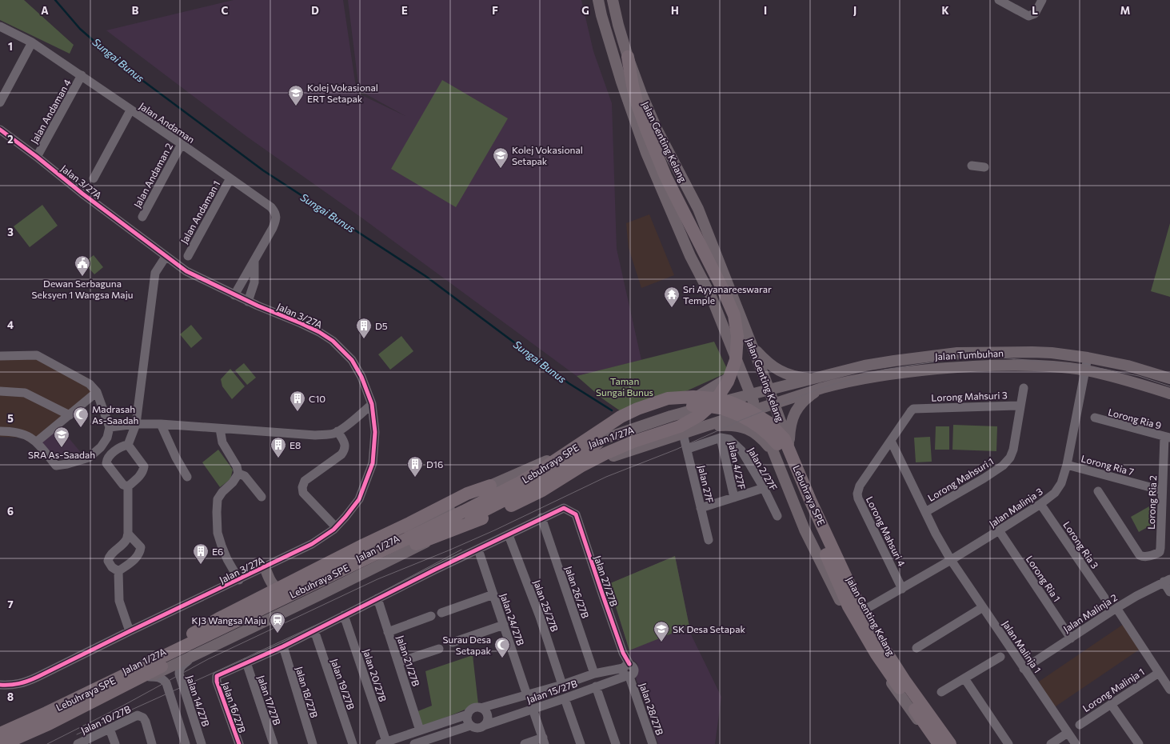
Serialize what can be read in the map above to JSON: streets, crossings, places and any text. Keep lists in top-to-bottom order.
{
  "streets": {
    "highway": ["Lebuhraya SPE"],
    "main road": ["Jalan Genting Kelang", "Jalan Tumbuhan", "Jalan 1/27A"],
    "street": [
      "Jalan Andaman 4",
      "Jalan Andaman",
      "Jalan Andaman 2",
      "Jalan 3/27A",
      "Jalan Andaman 1",
      "Lorong Mahsuri 3",
      "Lorong Ria 9",
      "Lorong Ria 7",
      "Jalan 4/27F",
      "Jalan 2/27F",
      "Lorong Mahsuri 1",
      "Jalan 27F",
      "Lorong Ria 2",
      "Jalan Malinja 3",
      "Lorong Mahsuri 4",
      "Lorong Ria 3",
      "Lorong Ria 1",
      "Jalan 27/27B",
      "Jalan 26/27B",
      "Jalan 25/27B",
      "Jalan Malinja 2",
      "Jalan 24/27B",
      "Jalan Malinja 1",
      "Jalan 21/27B",
      "Jalan 20/27B",
      "Jalan 19/27B",
      "Lorong Malinja 1",
      "Jalan 15/27B",
      "Jalan 18/27B",
      "Jalan 17/27B",
      "Jalan 14/27B",
      "Jalan 16/27B",
      "Jalan 28/27B",
      "Jalan 10/27B"
    ]
  },
  "crossings": [
    ["Jalan Andaman 4", "Jalan Andaman"],
    ["Jalan Andaman 4", "Jalan 3/27A"],
    ["Jalan Andaman", "Jalan Andaman 2"],
    ["Jalan Andaman", "Jalan 3/27A"],
    ["Jalan Andaman", "Jalan Andaman 1"],
    ["Jalan Genting Kelang", "Jalan Tumbuhan"],
    ["Jalan Genting Kelang", "Jalan 1/27A"],
    ["Jalan Genting Kelang", "Lebuhraya SPE"],
    ["Jalan Genting Kelang", "Jalan Malinja 3"],
    ["Jalan Tumbuhan", "Jalan 1/27A"],
    ["Jalan Tumbuhan", "Jalan Malinja 3"],
    ["Lorong Mahsuri 3", "Lorong Mahsuri 1"],
    ["Lorong Mahsuri 3", "Lorong Mahsuri 4"],
    ["Lorong Ria 9", "Lorong Ria 2"],
    ["Jalan 1/27A", "Jalan 27F"],
    ["Jalan 1/27A", "Jalan 14/27B"],
    ["Lorong Ria 7", "Lorong Ria 2"],
    ["Lorong Ria 7", "Jalan Malinja 3"],
    ["Jalan 4/27F", "Jalan 2/27F"],
    ["Lorong Mahsuri 1", "Jalan Malinja 1"],
    ["Jalan Malinja 3", "Lorong Mahsuri 4"],
    ["Jalan Malinja 3", "Lorong Ria 3"],
    ["Jalan Malinja 3", "Lorong Ria 1"],
    ["Jalan Malinja 3", "Jalan Malinja 1"],
    ["Lorong Mahsuri 4", "Jalan Malinja 1"],
    ["Lorong Ria 1", "Jalan Malinja 2"],
    ["Jalan 27/27B", "Jalan 26/27B"],
    ["Jalan 27/27B", "Jalan 15/27B"],
    ["Jalan 27/27B", "Jalan 28/27B"],
    ["Jalan 26/27B", "Jalan 15/27B"],
    ["Jalan 25/27B", "Jalan 15/27B"],
    ["Jalan Malinja 2", "Jalan Malinja 1"],
    ["Jalan 24/27B", "Jalan 15/27B"],
    ["Jalan 15/27B", "Jalan 28/27B"],
    ["Jalan 17/27B", "Jalan 16/27B"]
  ],
  "water": ["Sungai Bunus"],
  "parks": ["Taman Sungai Bunus"],
  "places": {
    "school or university": [
      "Kolej Vokasional ERT Setapak",
      "Kolej Vokasional Setapak",
      "SRA As-Saadah",
      "SK Desa Setapak"
    ],
    "public building": ["Dewan Serbaguna Seksyen 1 Wangsa Maju"],
    "temple": ["Sri Ayyanareeswarar Temple"],
    "building": [
      "D5",
      "C10",
      "E8",
      "D16",
      "E6"
    ],
    "mosque": ["Madrasah As-Saadah", "Surau Desa Setapak"],
    "station": ["KJ3 Wangsa Maju"]
  },
  "grid": {
    "columns": [
      "A",
      "B",
      "C",
      "D",
      "E",
      "F",
      "G",
      "H",
      "I",
      "J",
      "K",
      "L",
      "M"
    ],
    "rows": [
      "1",
      "2",
      "3",
      "4",
      "5",
      "6",
      "7",
      "8"
    ]
  }
}
